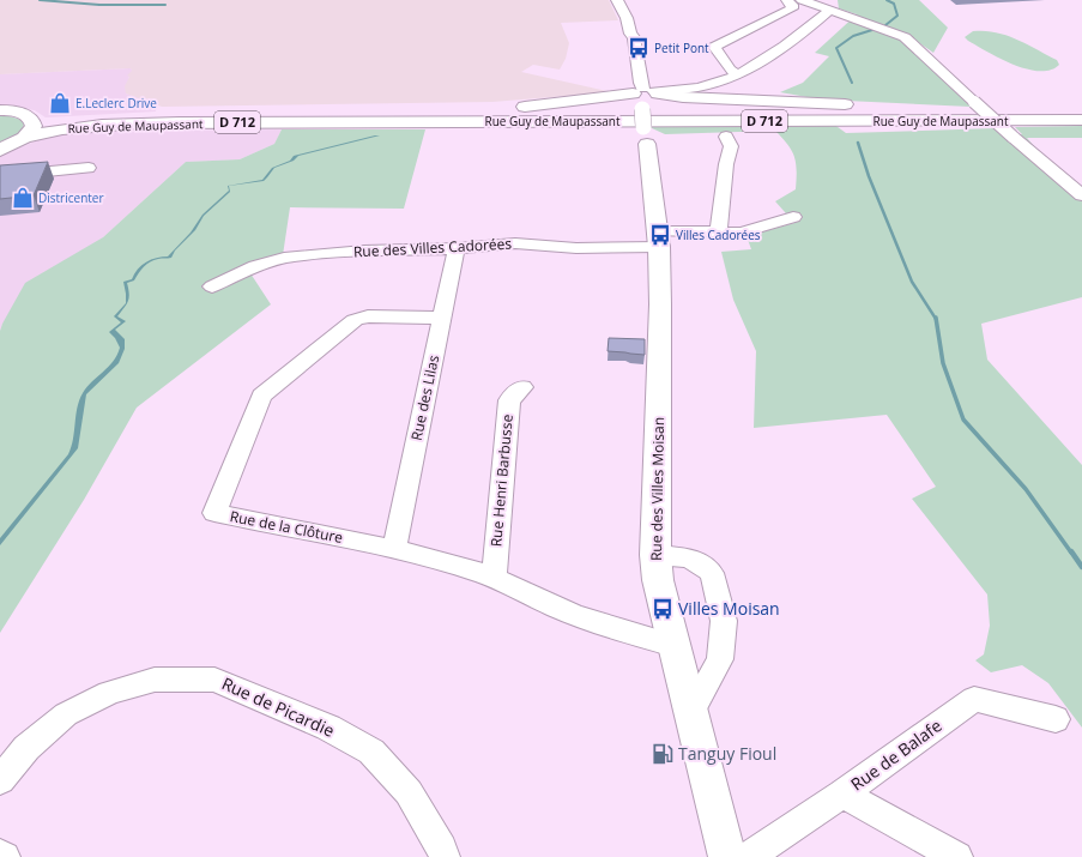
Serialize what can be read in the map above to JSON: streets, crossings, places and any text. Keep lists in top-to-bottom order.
{
  "streets": {
    "main road": ["Rue Guy de Maupassant", "D 712", "Rue des Villes Moisan"],
    "street": [
      "Rue des Villes Cadorées",
      "Rue des Lilas",
      "Rue Henri Barbusse",
      "Rue de la Clôture",
      "Rue de Picardie",
      "Rue de Balafe"
    ]
  },
  "crossings": [
    ["Rue des Villes Cadorées", "Rue des Lilas"],
    ["Rue des Villes Cadorées", "Rue des Villes Moisan"],
    ["Rue des Lilas", "Rue de la Clôture"],
    ["Rue Henri Barbusse", "Rue de la Clôture"],
    ["Rue des Villes Moisan", "Rue de la Clôture"]
  ],
  "places": {
    "bus stop": ["Petit Pont", "Villes Cadorées", "Villes Moisan"],
    "shop": ["E.Leclerc Drive", "Districenter"],
    "fuel station": ["Tanguy Fioul"]
  }
}
